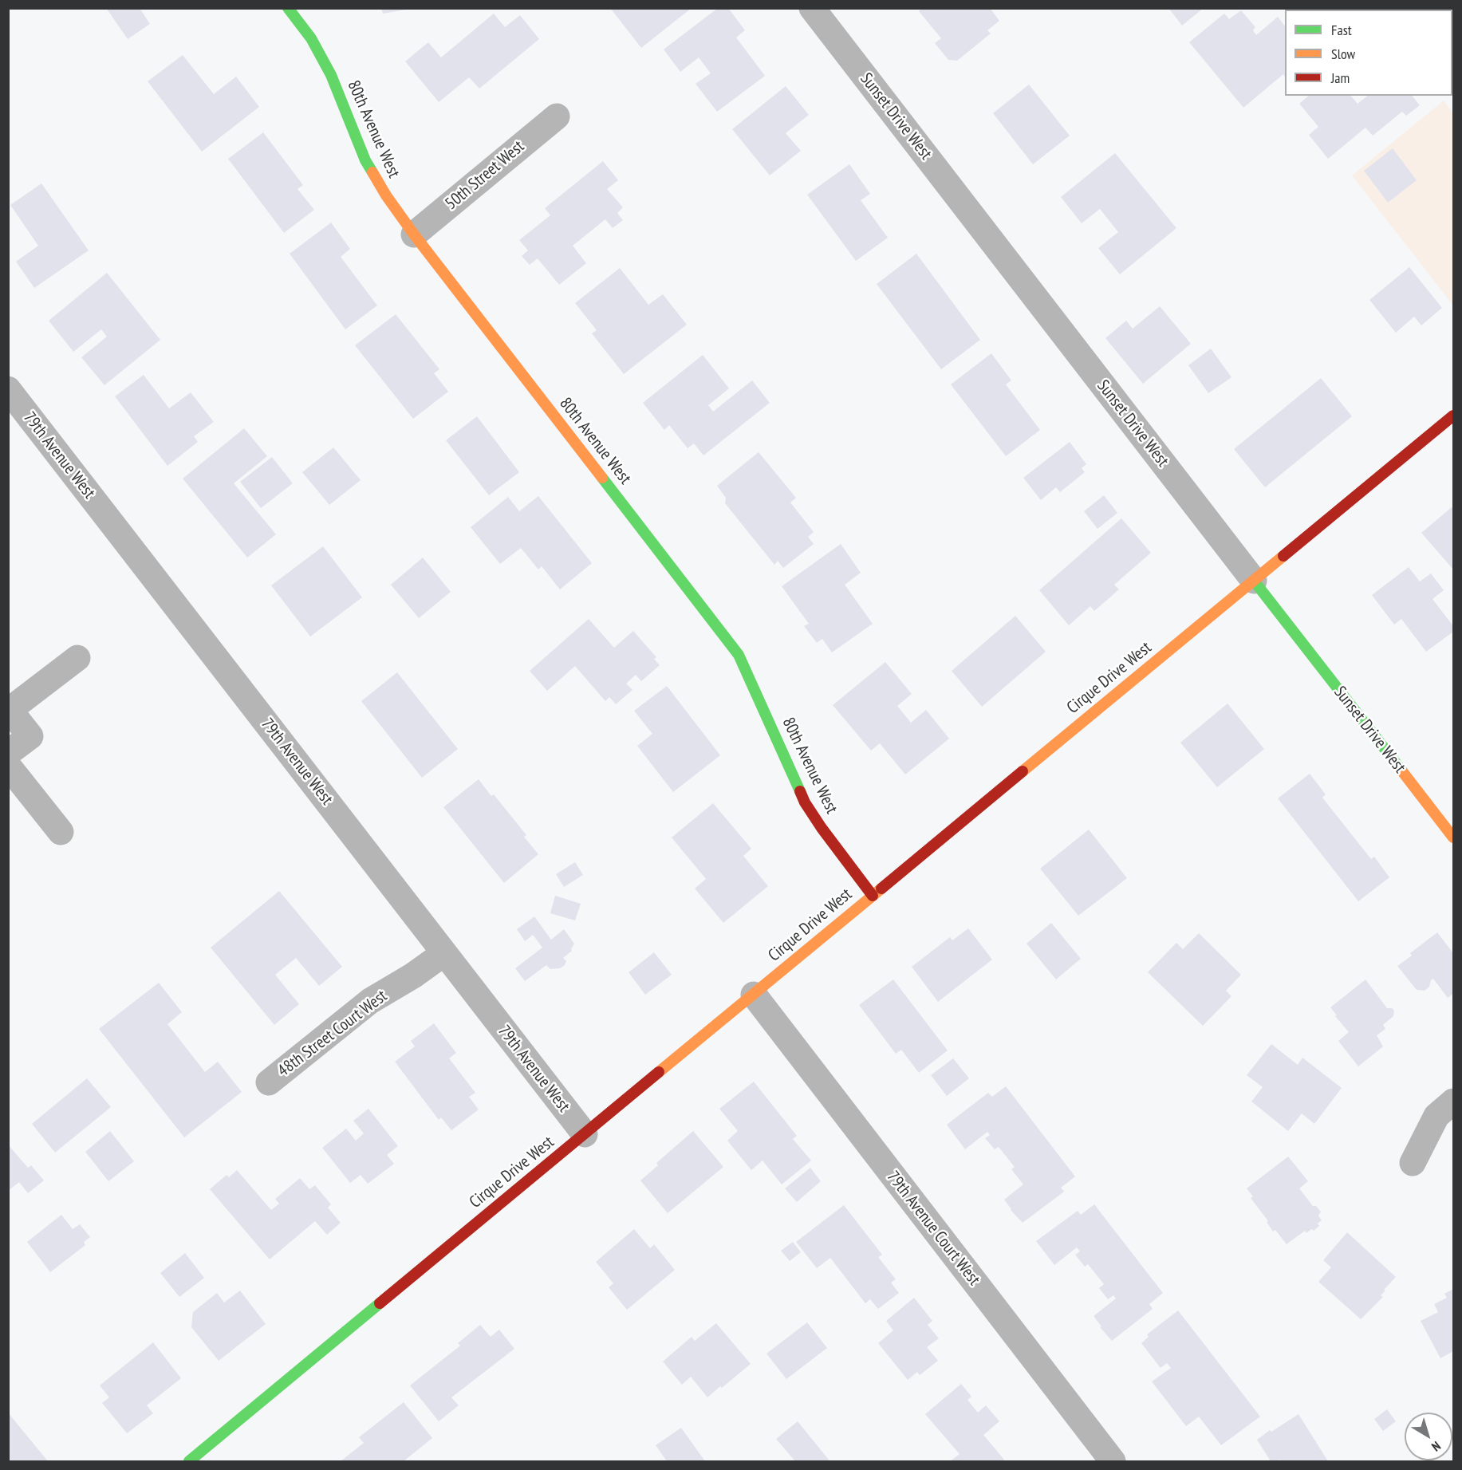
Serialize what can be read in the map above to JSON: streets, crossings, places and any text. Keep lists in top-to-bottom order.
{
  "streets": {
    "street": [
      "Sunset Drive West",
      "80th Avenue West",
      "50th Street West",
      "79th Avenue West",
      "Cirque Drive West",
      "48th Street Court West",
      "79th Avenue Court West"
    ]
  },
  "crossings": [
    ["Sunset Drive West", "Cirque Drive West"],
    ["80th Avenue West", "50th Street West"],
    ["80th Avenue West", "Cirque Drive West"],
    ["79th Avenue West", "Cirque Drive West"],
    ["79th Avenue West", "48th Street Court West"],
    ["Cirque Drive West", "79th Avenue Court West"]
  ],
  "legend": ["Fast", "Slow", "Jam"],
  "north": "bottom right"
}
